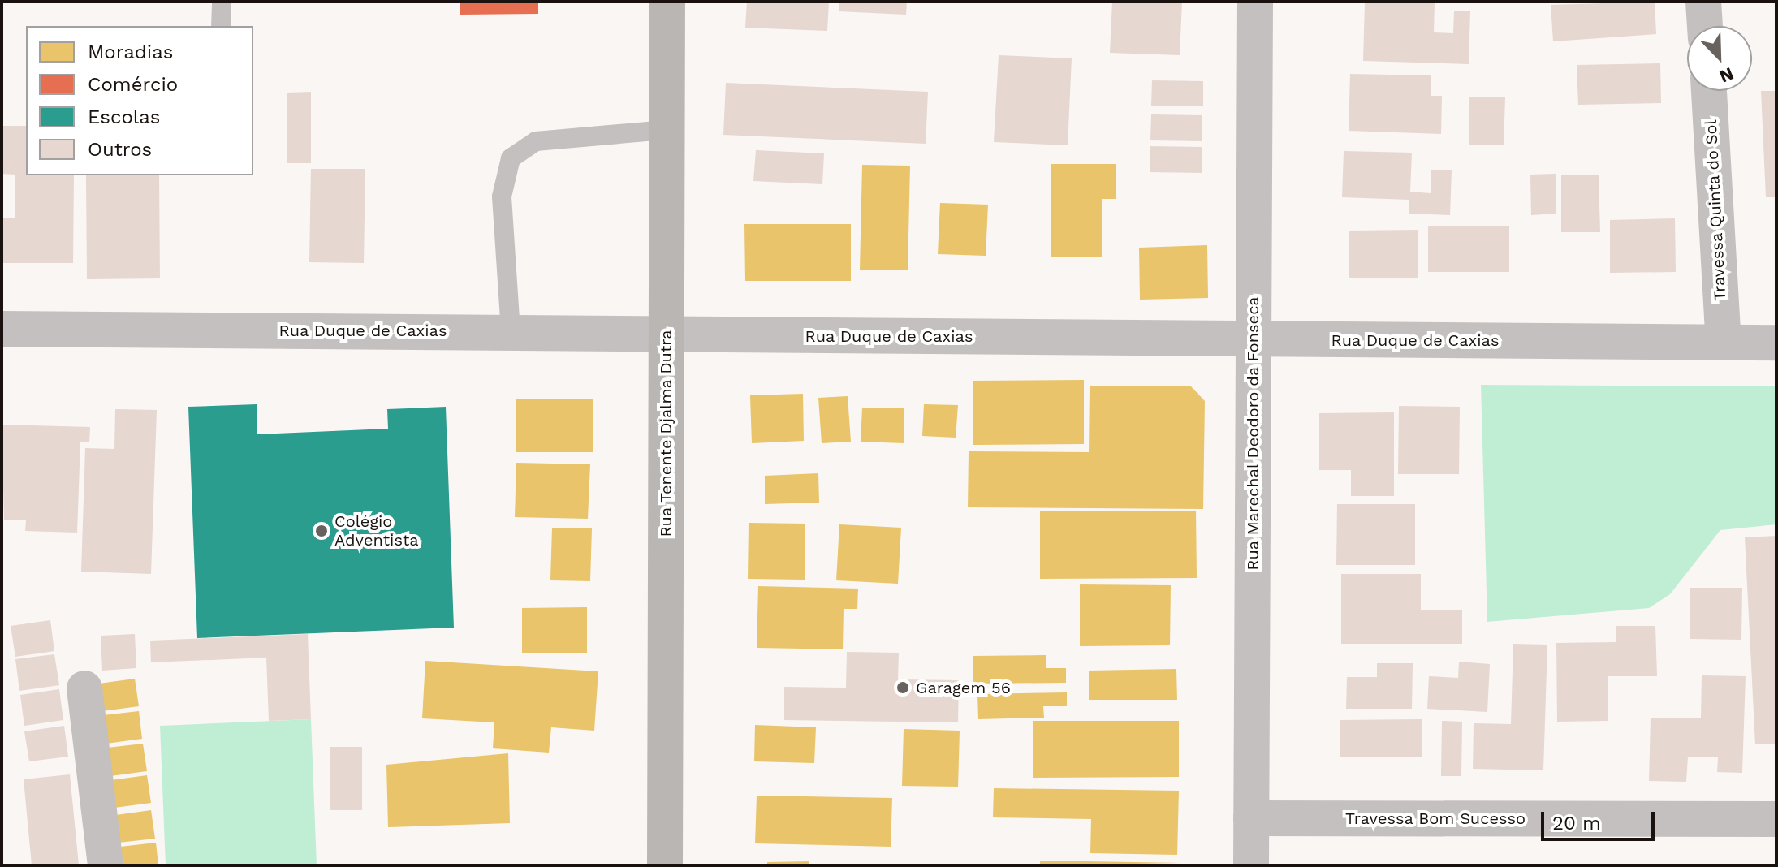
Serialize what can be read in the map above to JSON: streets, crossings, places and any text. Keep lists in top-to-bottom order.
{
  "streets": {
    "main road": ["Rua Tenente Djalma Dutra"],
    "street": [
      "Travessa Quinta do Sol",
      "Rua Duque de Caxias",
      "Rua Marechal Deodoro da Fonseca",
      "Travessa Bom Sucesso"
    ]
  },
  "crossings": [
    ["Travessa Quinta do Sol", "Rua Duque de Caxias"],
    ["Rua Duque de Caxias", "Rua Tenente Djalma Dutra"],
    ["Rua Duque de Caxias", "Rua Marechal Deodoro da Fonseca"],
    ["Rua Marechal Deodoro da Fonseca", "Travessa Bom Sucesso"]
  ],
  "places": ["Colégio Adventista", "Garagem 56"],
  "legend": [
    "Moradias",
    "Comércio",
    "Escolas",
    "Outros"
  ],
  "scale_bar": "20 m",
  "north": "bottom right"
}
